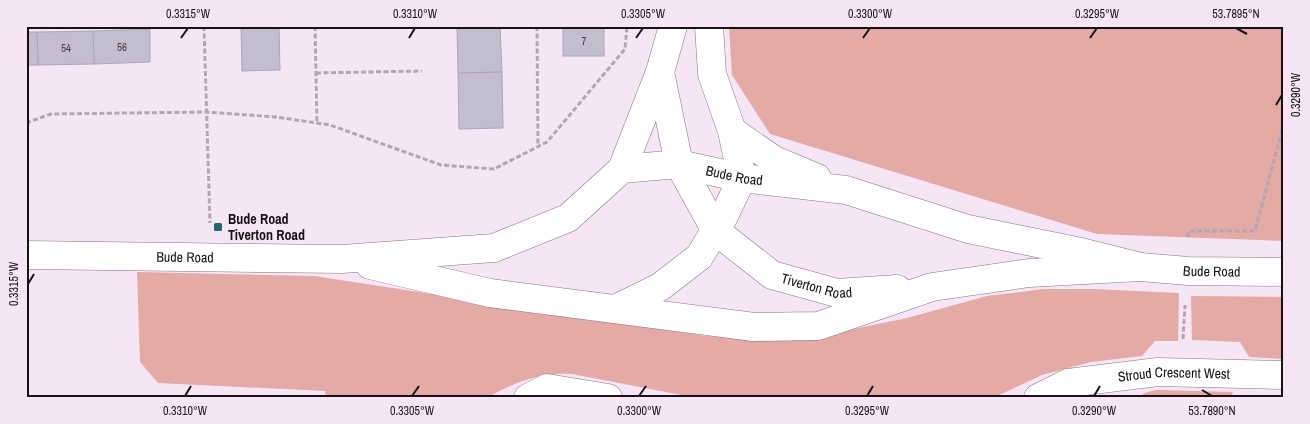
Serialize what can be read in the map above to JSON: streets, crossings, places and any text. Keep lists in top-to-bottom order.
{
  "streets": {
    "street": ["Bude Road", "Tiverton Road", "Stroud Crescent West"]
  },
  "crossings": [
    ["Bude Road", "Tiverton Road"]
  ],
  "places": {
    "transit": ["Bude Road Tiverton Road"]
  },
  "house_numbers": ["7", "56", "54"],
  "coordinates": [
    "0.3315°W",
    "0.3310°W",
    "0.3305°W",
    "0.3300°W",
    "0.3295°W",
    "53.7895°N",
    "0.3290°W",
    "53.7890°N"
  ]
}
